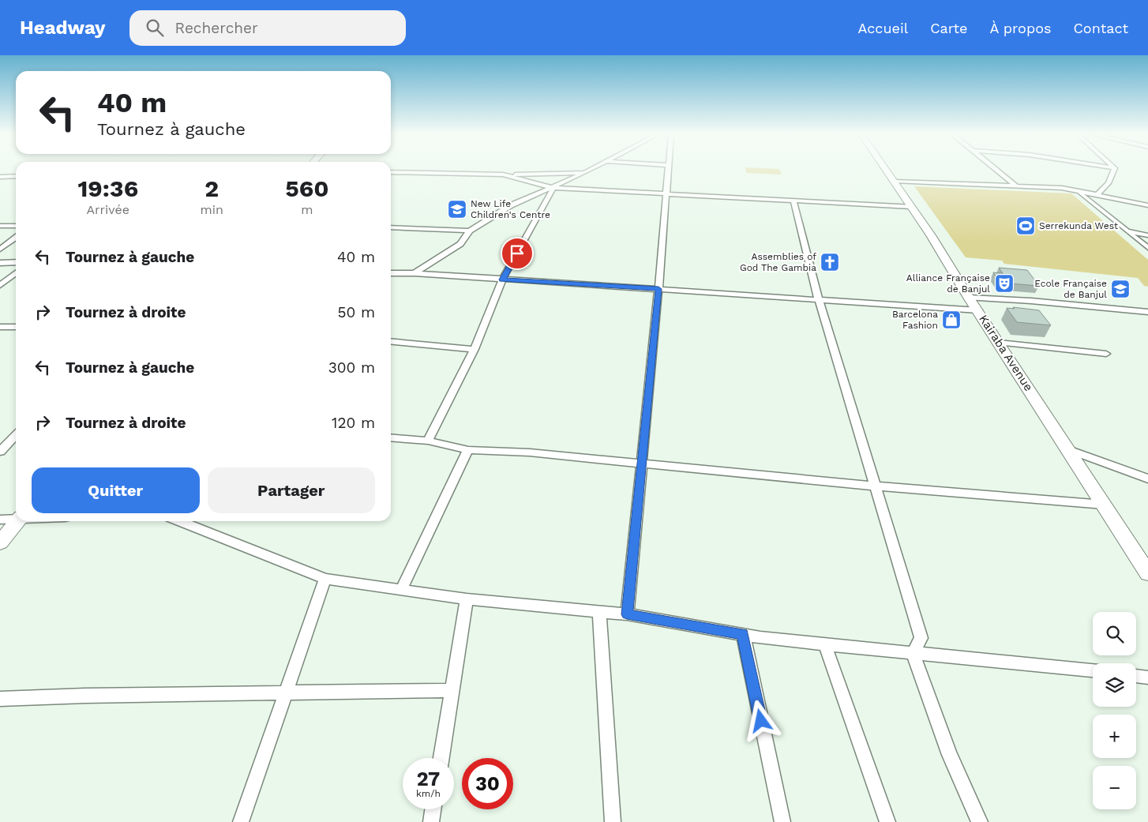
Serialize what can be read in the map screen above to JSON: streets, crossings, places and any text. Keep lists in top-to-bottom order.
{
  "streets": {
    "street": ["Kairaba Avenue"]
  },
  "places": {
    "school or university": ["New Life Children's Centre", "Ecole Française de Banjul"],
    "sports": ["Serrekunda West"],
    "church": ["Assemblies of God The Gambia"],
    "theatre": ["Alliance Française de Banjul"],
    "shop": ["Barcelona Fashion"]
  },
  "page": {
    "header": "Headway",
    "search": "Rechercher",
    "nav": [
      "Accueil",
      "Carte",
      "À propos",
      "Contact"
    ],
    "turn": ["40 m", "Tournez à gauche"],
    "eta": [
      "19:36",
      "Arrivée",
      "2",
      "min",
      "560",
      "m"
    ],
    "list": [
      {
        "name": "Tournez à gauche",
        "value": "40 m"
      },
      {
        "name": "Tournez à droite",
        "value": "50 m"
      },
      {
        "name": "Tournez à gauche",
        "value": "300 m"
      },
      {
        "name": "Tournez à droite",
        "value": "120 m"
      }
    ],
    "buttons": ["Quitter", "Partager"],
    "map_buttons": ["+", "−"],
    "speed": "27 km/h",
    "limit": "30"
  }
}
